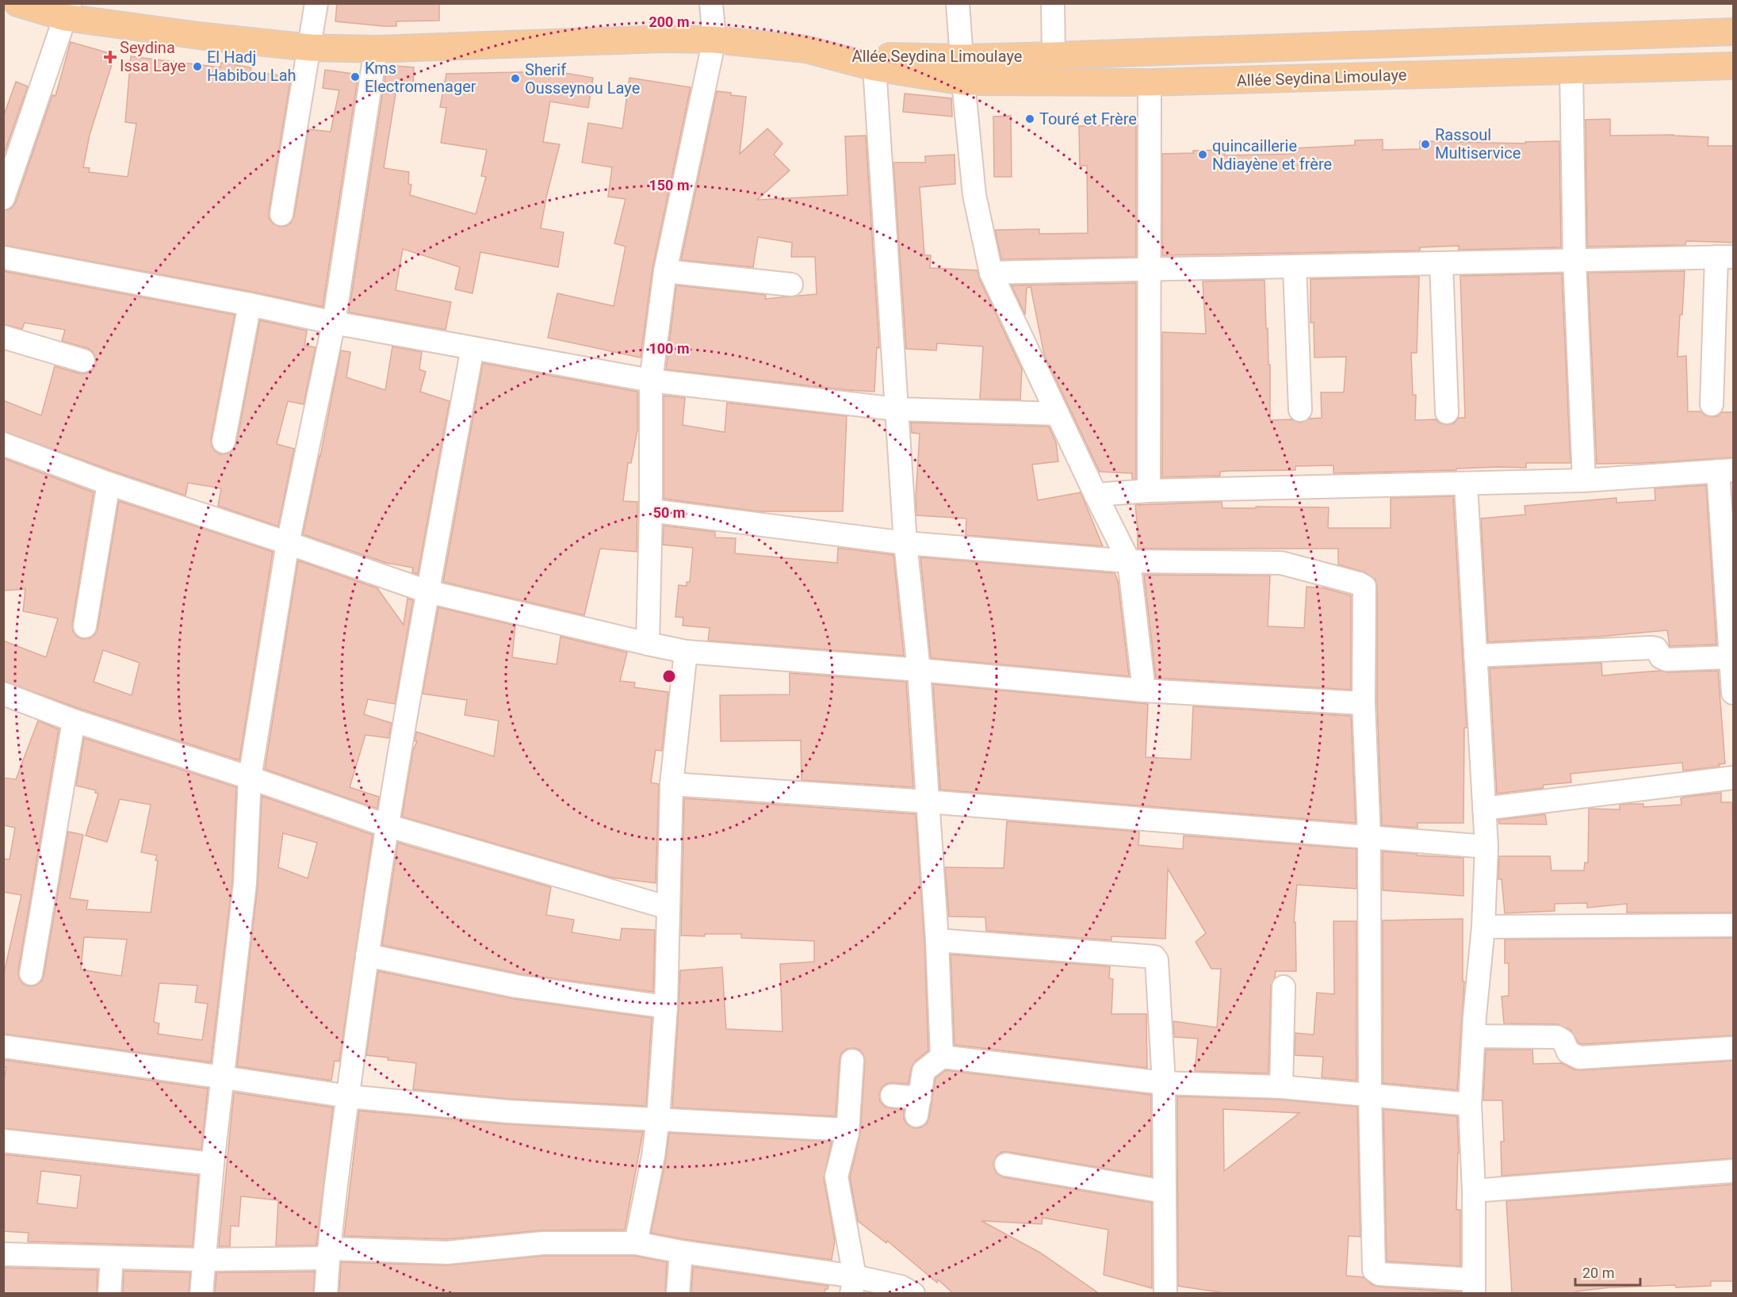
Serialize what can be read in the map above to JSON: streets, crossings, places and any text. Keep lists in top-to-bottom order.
{
  "streets": {
    "main road": ["Allée Seydina Limoulaye"]
  },
  "places": {
    "health": ["Seydina Issa Laye"],
    "other": [
      "El Hadj Habibou Lah",
      "Kms Electromenager",
      "Sherif Ousseynou Laye",
      "Touré et Frère",
      "Rassoul Multiservice",
      "quincaillerie Ndiayène et frère"
    ]
  },
  "scale_bar": "20 m",
  "rings": [
    "200 m",
    "150 m",
    "100 m",
    "50 m"
  ]
}
